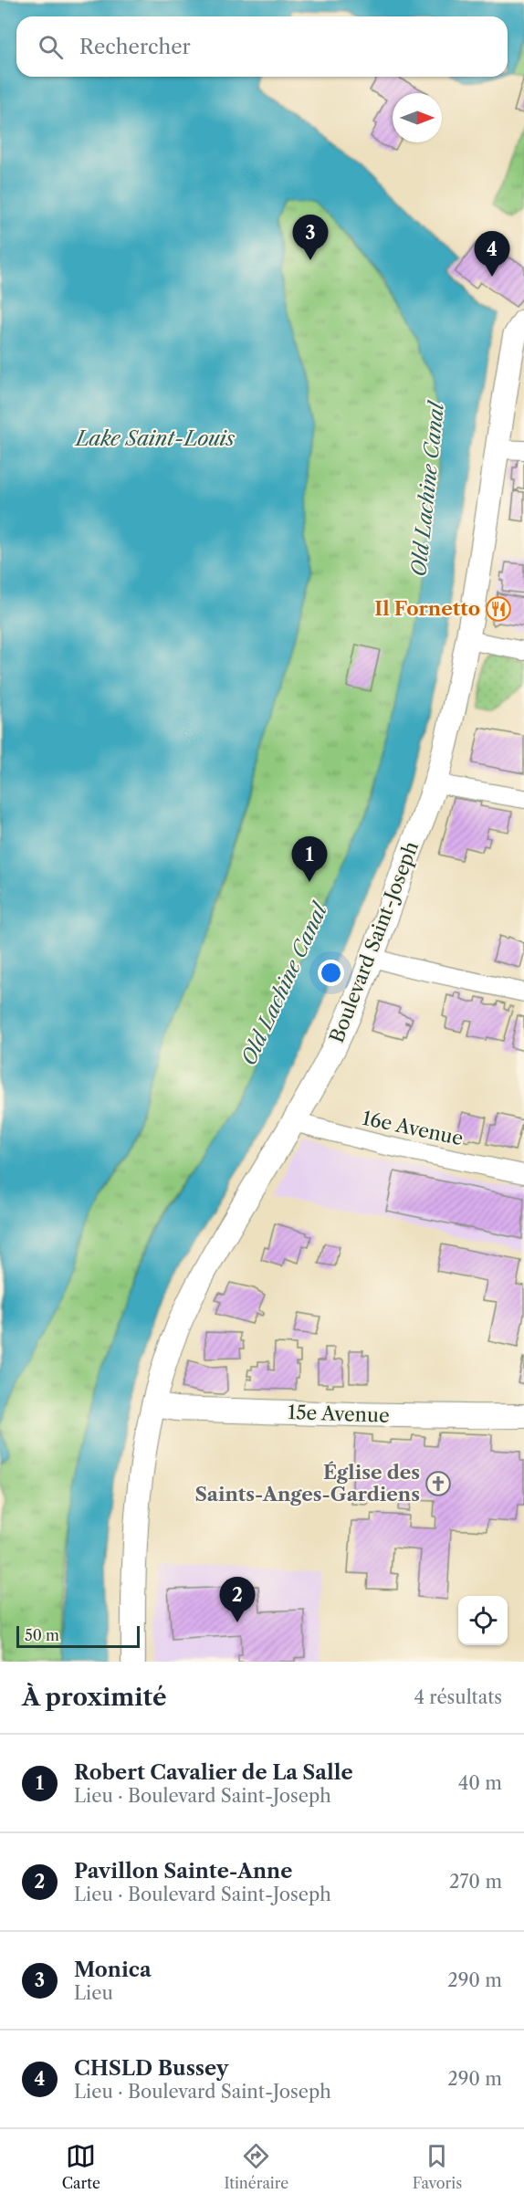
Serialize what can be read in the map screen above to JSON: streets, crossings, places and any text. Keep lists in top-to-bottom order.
{
  "streets": {
    "street": ["Boulevard Saint-Joseph", "16e Avenue", "15e Avenue"]
  },
  "crossings": [
    ["Boulevard Saint-Joseph", "16e Avenue"],
    ["Boulevard Saint-Joseph", "15e Avenue"]
  ],
  "water": ["Lake Saint-Louis", "Old Lachine Canal"],
  "places": {
    "restaurant": ["Il Fornetto"],
    "church": ["Église des Saints-Anges-Gardiens"]
  },
  "scale_bar": "50 m",
  "north": "right",
  "page": {
    "search": "Rechercher",
    "pins": [
      "3",
      "4",
      "1",
      "2"
    ],
    "scale": "50 m",
    "heading": ["À proximité", "4 résultats"],
    "list": [
      {
        "mark": "1",
        "name": "Robert Cavalier de La Salle",
        "note": "Lieu · Boulevard Saint-Joseph",
        "value": "40 m"
      },
      {
        "mark": "2",
        "name": "Pavillon Sainte-Anne",
        "note": "Lieu · Boulevard Saint-Joseph",
        "value": "270 m"
      },
      {
        "mark": "3",
        "name": "Monica",
        "note": "Lieu",
        "value": "290 m"
      },
      {
        "mark": "4",
        "name": "CHSLD Bussey",
        "note": "Lieu · Boulevard Saint-Joseph",
        "value": "290 m"
      }
    ],
    "nav": ["Carte", "Itinéraire", "Favoris"]
  }
}
